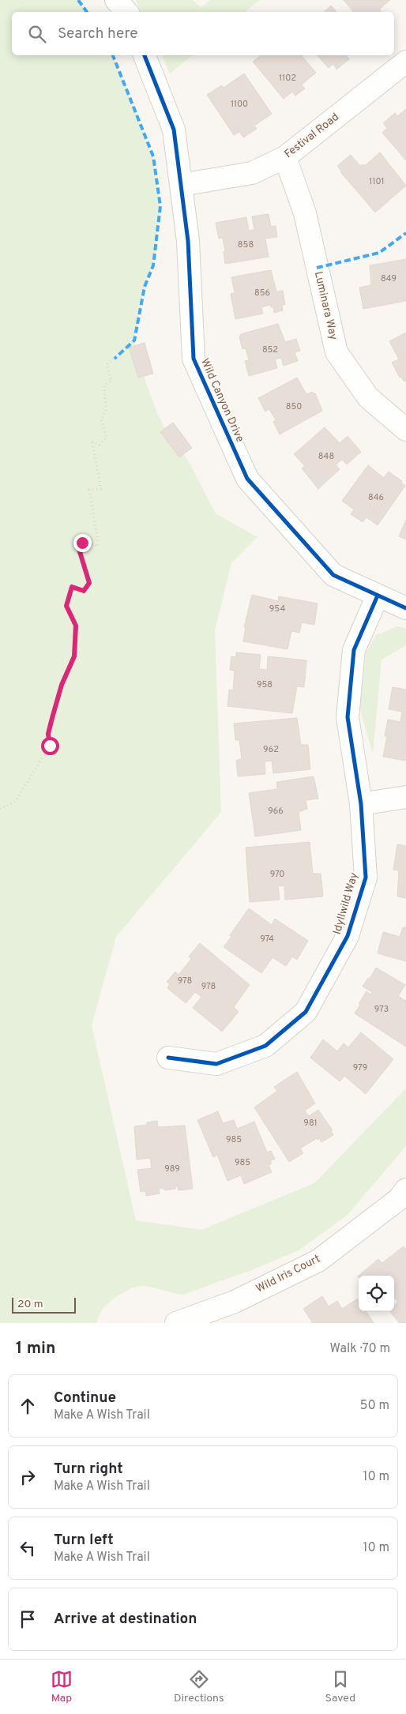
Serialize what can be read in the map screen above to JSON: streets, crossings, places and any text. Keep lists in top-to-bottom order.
{
  "streets": {
    "street": [
      "Festival Road",
      "Luminara Way",
      "Wild Canyon Drive",
      "Idyllwild Way",
      "Wild Iris Court"
    ]
  },
  "crossings": [
    ["Festival Road", "Luminara Way"],
    ["Festival Road", "Wild Canyon Drive"],
    ["Wild Canyon Drive", "Idyllwild Way"]
  ],
  "house_numbers": [
    "1102",
    "1100",
    "1101",
    "858",
    "849",
    "856",
    "852",
    "850",
    "848",
    "846",
    "954",
    "958",
    "962",
    "966",
    "970",
    "974",
    "978",
    "978",
    "973",
    "979",
    "981",
    "985",
    "985",
    "989"
  ],
  "scale_bar": "20 m",
  "page": {
    "search": "Search here",
    "scale": "20 m",
    "heading": ["1 min", "Walk · 70 m"],
    "list": [
      ["Continue", "Make A Wish Trail", "50 m"],
      ["Turn right", "Make A Wish Trail", "10 m"],
      ["Turn left", "Make A Wish Trail", "10 m"],
      "Arrive at destination"
    ],
    "nav": ["Map", "Directions", "Saved"]
  }
}
